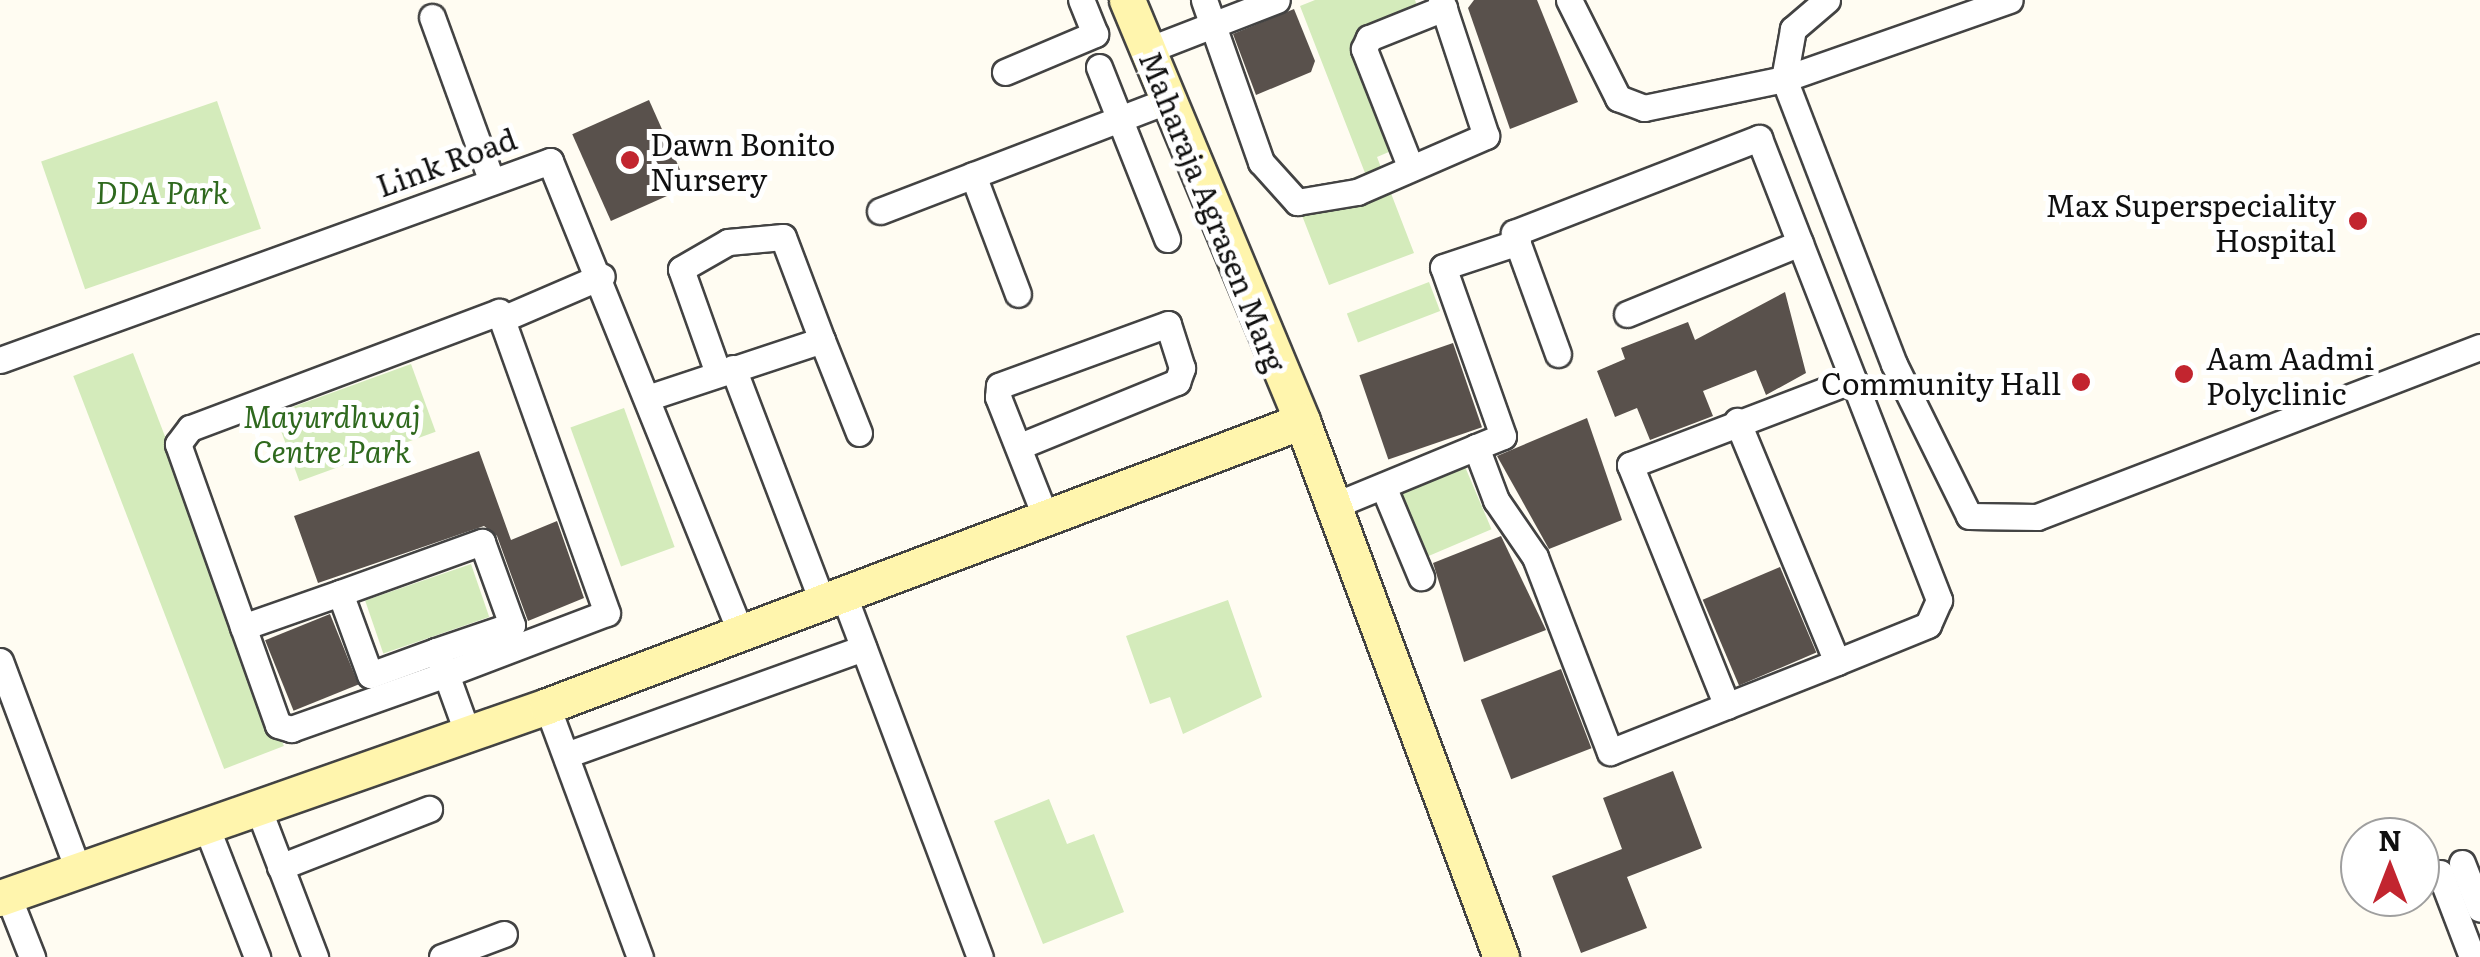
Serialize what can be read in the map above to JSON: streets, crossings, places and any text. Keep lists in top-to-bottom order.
{
  "streets": {
    "street": ["Link Road", "Maharaja Agrasen Marg"]
  },
  "parks": ["DDA Park", "Mayurdhwaj Centre Park"],
  "places": [
    "Dawn Bonito Nursery",
    "Max Superspeciality Hospital",
    "Aam Aadmi Polyclinic",
    "Community Hall"
  ],
  "north": "top"
}
